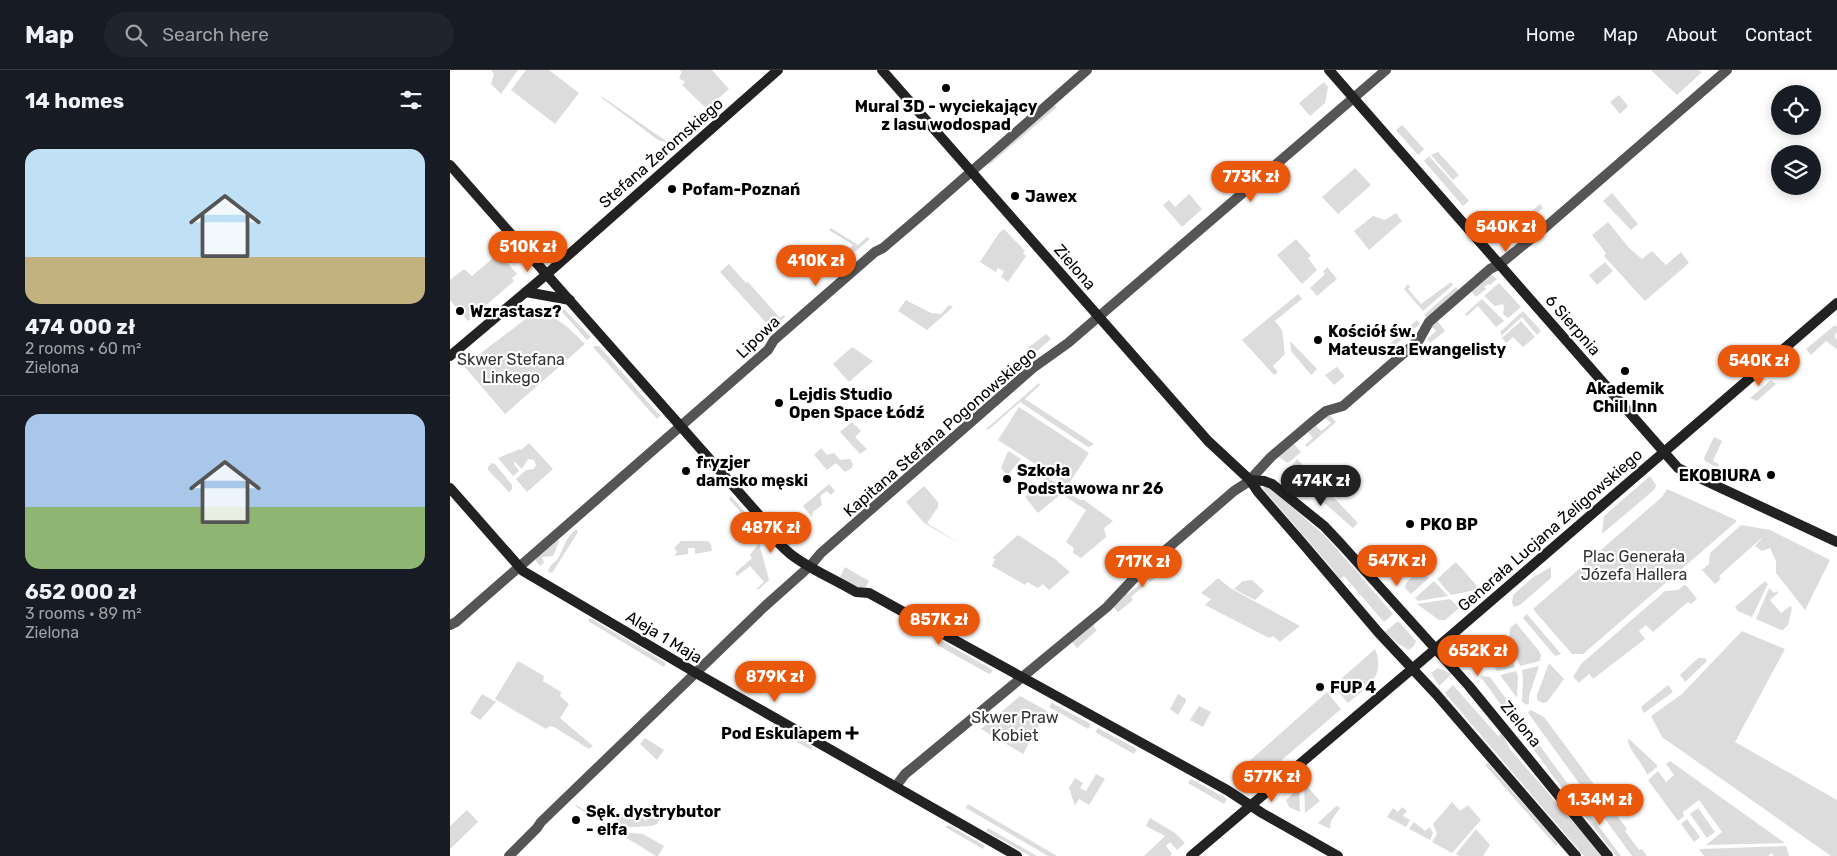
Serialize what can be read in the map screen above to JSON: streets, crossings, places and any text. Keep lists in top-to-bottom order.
{
  "streets": {
    "street": [
      "Stefana Żeromskiego",
      "Zielona",
      "6 Sierpnia",
      "Lipowa",
      "Kapitana Stefana Pogonowskiego",
      "Generała Lucjana Żeligowskiego",
      "Aleja 1 Maja"
    ]
  },
  "crossings": [
    ["Zielona", "Lipowa"],
    ["Zielona", "Kapitana Stefana Pogonowskiego"],
    ["Zielona", "Generała Lucjana Żeligowskiego"],
    ["6 Sierpnia", "Kapitana Stefana Pogonowskiego"],
    ["6 Sierpnia", "Generała Lucjana Żeligowskiego"],
    ["Lipowa", "Aleja 1 Maja"],
    ["Kapitana Stefana Pogonowskiego", "Aleja 1 Maja"]
  ],
  "parks": ["Skwer Stefana Linkego", "Plac Generała Józefa Hallera", "Skwer Praw Kobiet"],
  "places": {
    "other": [
      "Mural 3D - wyciekający z lasu wodospad",
      "Pofam-Poznań",
      "Jawex",
      "Wzrastasz?",
      "Kościół św. Mateusza Ewangelisty",
      "Akademik Chill Inn",
      "Lejdis Studio Open Space Łódź",
      "fryzjer damsko męski",
      "EKOBIURA",
      "Szkoła Podstawowa nr 26",
      "PKO BP",
      "FUP 4",
      "Sęk. dystrybutor - elfa"
    ],
    "health": ["Pod Eskulapem"]
  },
  "page": {
    "header": "Map",
    "search": "Search here",
    "nav": [
      "Home",
      "Map",
      "About",
      "Contact"
    ],
    "heading": "14 homes",
    "list": [
      {
        "name": "474 000 zł",
        "note": "2 rooms · 60 m² · Zielona"
      },
      {
        "name": "652 000 zł",
        "note": "3 rooms · 89 m² · Zielona"
      }
    ],
    "price": [
      "773K zł",
      "540K zł",
      "510K zł",
      "410K zł",
      "540K zł",
      "474K zł",
      "487K zł",
      "547K zł",
      "717K zł",
      "857K zł",
      "652K zł",
      "879K zł",
      "577K zł",
      "1.34M zł"
    ]
  }
}
